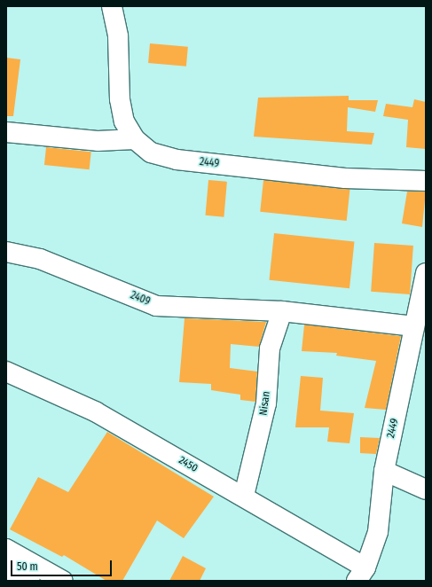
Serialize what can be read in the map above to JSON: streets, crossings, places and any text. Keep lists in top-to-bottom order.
{
  "streets": {
    "street": [
      "2449",
      "2409",
      "Nisan",
      "2450"
    ]
  },
  "crossings": [
    ["2449", "2409"],
    ["2449", "2450"],
    ["2409", "Nisan"],
    ["Nisan", "2450"]
  ],
  "scale_bar": "50 m"
}
